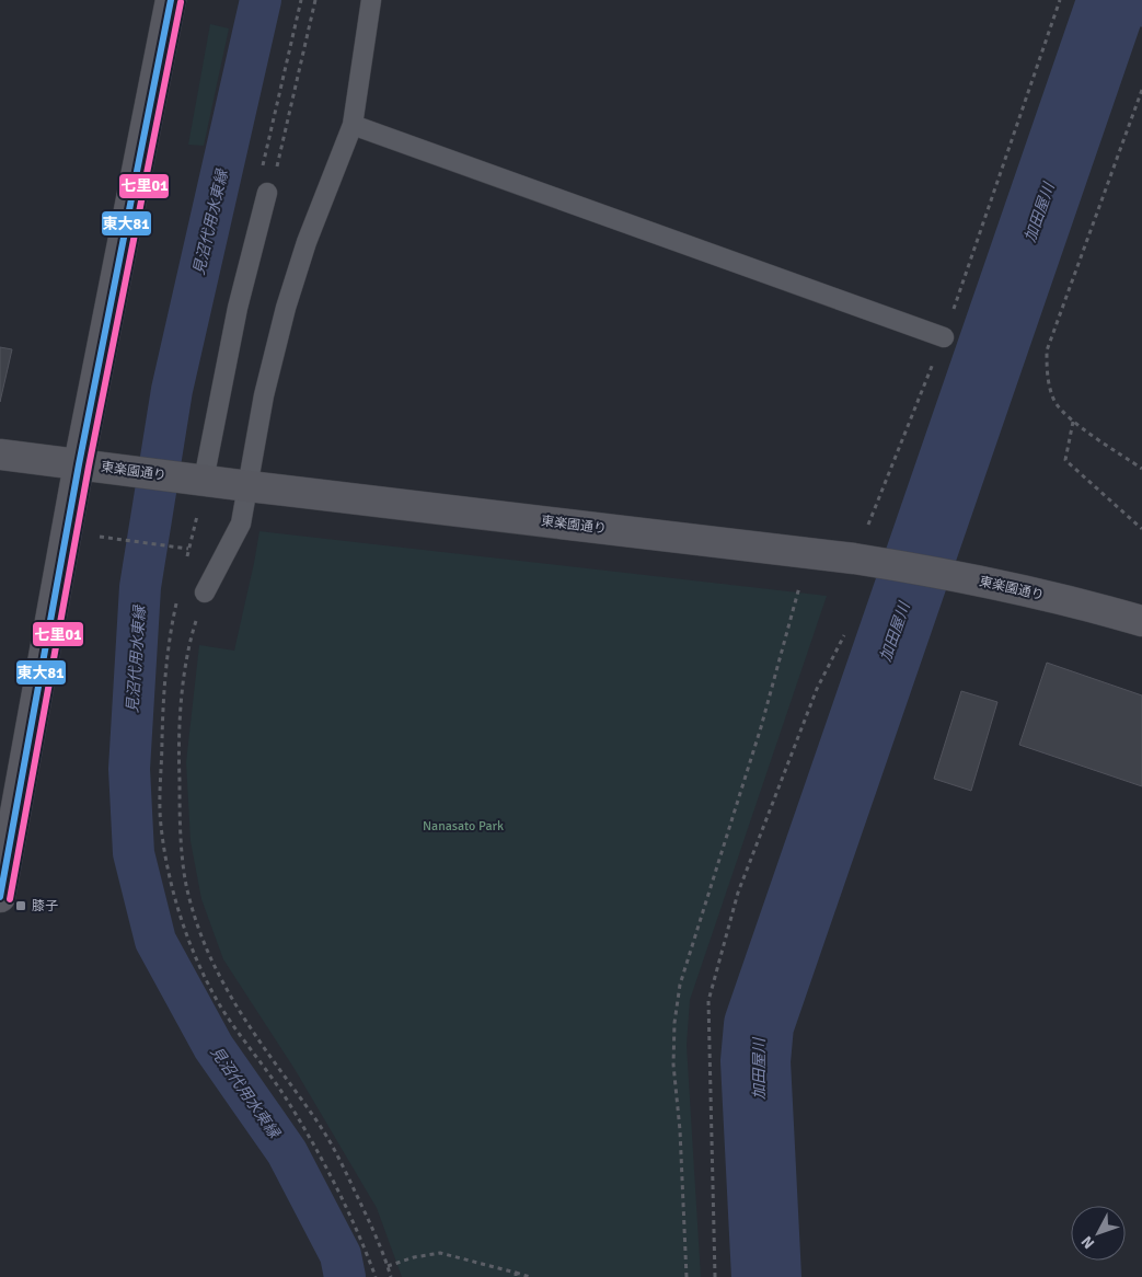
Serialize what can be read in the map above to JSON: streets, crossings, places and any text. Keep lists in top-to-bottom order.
{
  "streets": {
    "street": ["東楽園通り"]
  },
  "water": ["加田屋川", "見沼代用水東縁"],
  "parks": ["Nanasato Park"],
  "places": {
    "transit": ["膝子"]
  },
  "lines": ["transit line 東大81", "transit line 七里01"],
  "north": "bottom left"
}
